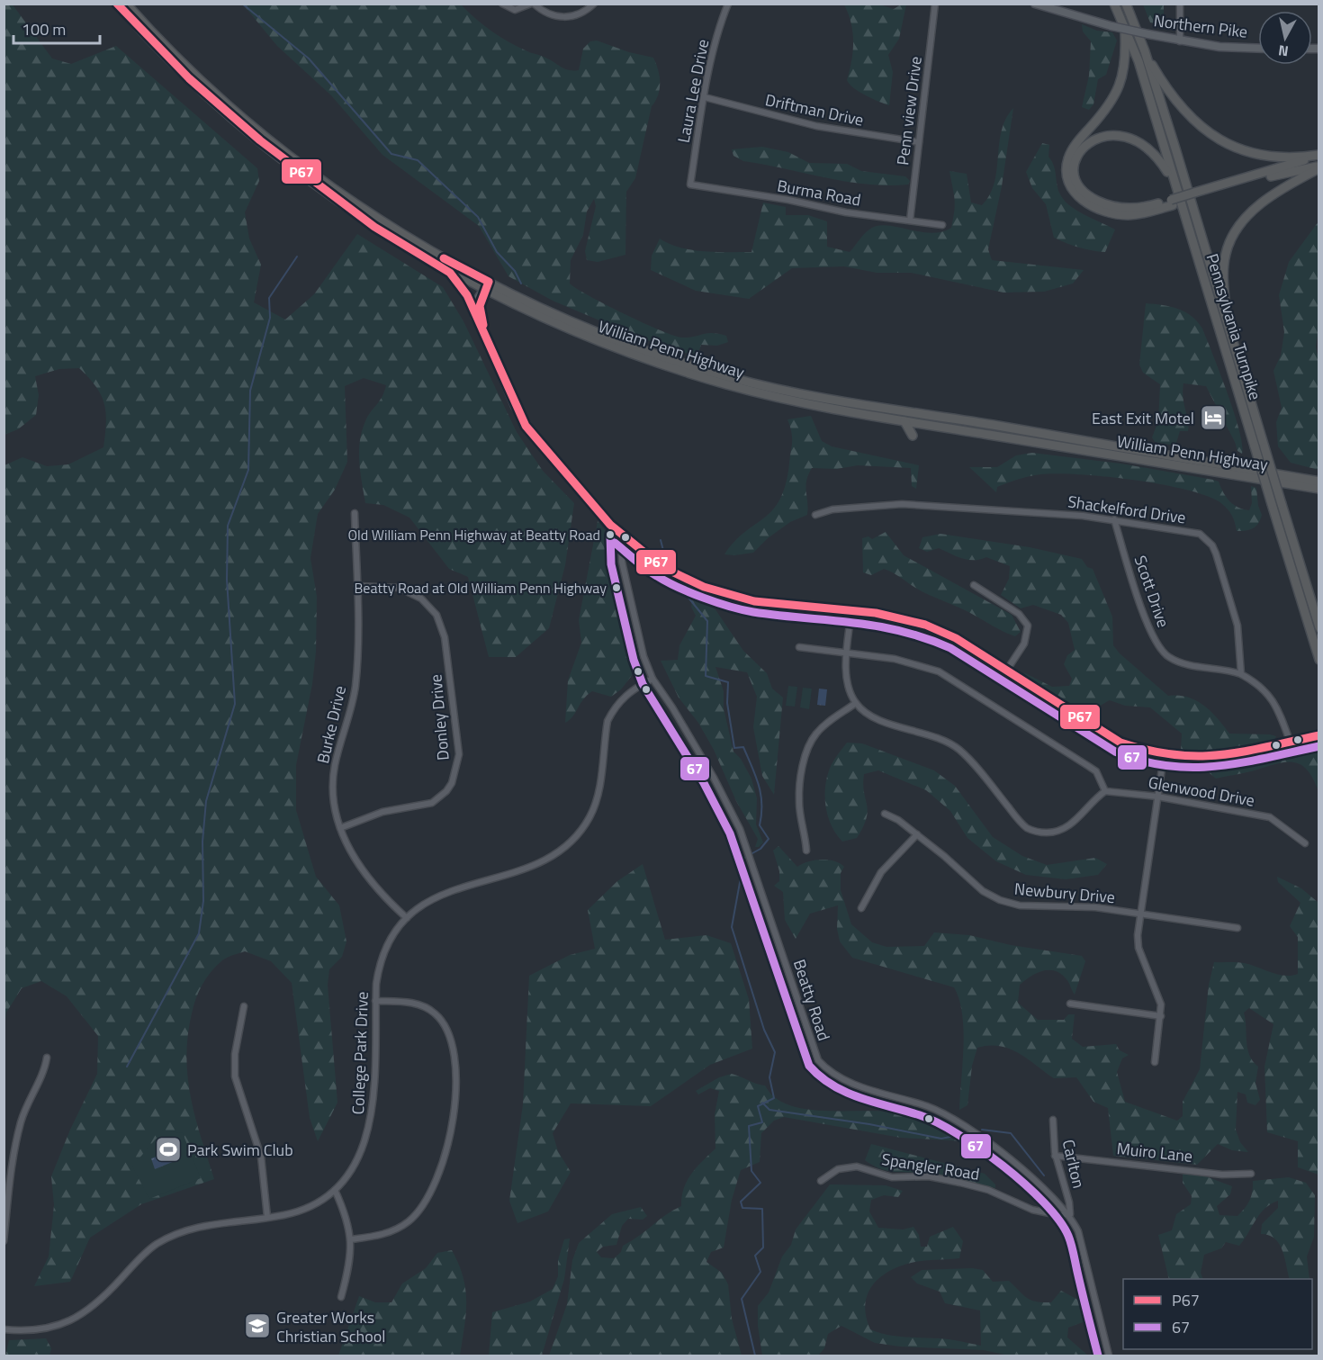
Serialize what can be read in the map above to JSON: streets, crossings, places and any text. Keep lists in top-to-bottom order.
{
  "streets": {
    "highway": ["Pennsylvania Turnpike", "William Penn Highway"],
    "main road": ["Northern Pike"],
    "street": [
      "Laura Lee Drive",
      "Driftman Drive",
      "Penn view Drive",
      "Burma Road",
      "Shackelford Drive",
      "Scott Drive",
      "Donley Drive",
      "Burke Drive",
      "Glenwood Drive",
      "Newbury Drive",
      "Beatty Road",
      "College Park Drive",
      "Muiro Lane",
      "Carlton",
      "Spangler Road"
    ]
  },
  "crossings": [
    ["Laura Lee Drive", "Driftman Drive"],
    ["Laura Lee Drive", "Burma Road"],
    ["Driftman Drive", "Penn view Drive"],
    ["Penn view Drive", "Burma Road"],
    ["Shackelford Drive", "Scott Drive"],
    ["Donley Drive", "Burke Drive"],
    ["Burke Drive", "College Park Drive"],
    ["Beatty Road", "College Park Drive"],
    ["Beatty Road", "Carlton"],
    ["Beatty Road", "Spangler Road"],
    ["Muiro Lane", "Carlton"],
    ["Carlton", "Spangler Road"]
  ],
  "places": {
    "hotel": ["East Exit Motel"],
    "other": ["Old William Penn Highway at Beatty Road", "Beatty Road at Old William Penn Highway"],
    "sports": ["Park Swim Club"],
    "school or university": ["Greater Works Christian School"]
  },
  "lines": ["transit line P67", "transit line 67"],
  "legend": ["P67", "67"],
  "scale_bar": "100 m",
  "north": "bottom"
}
